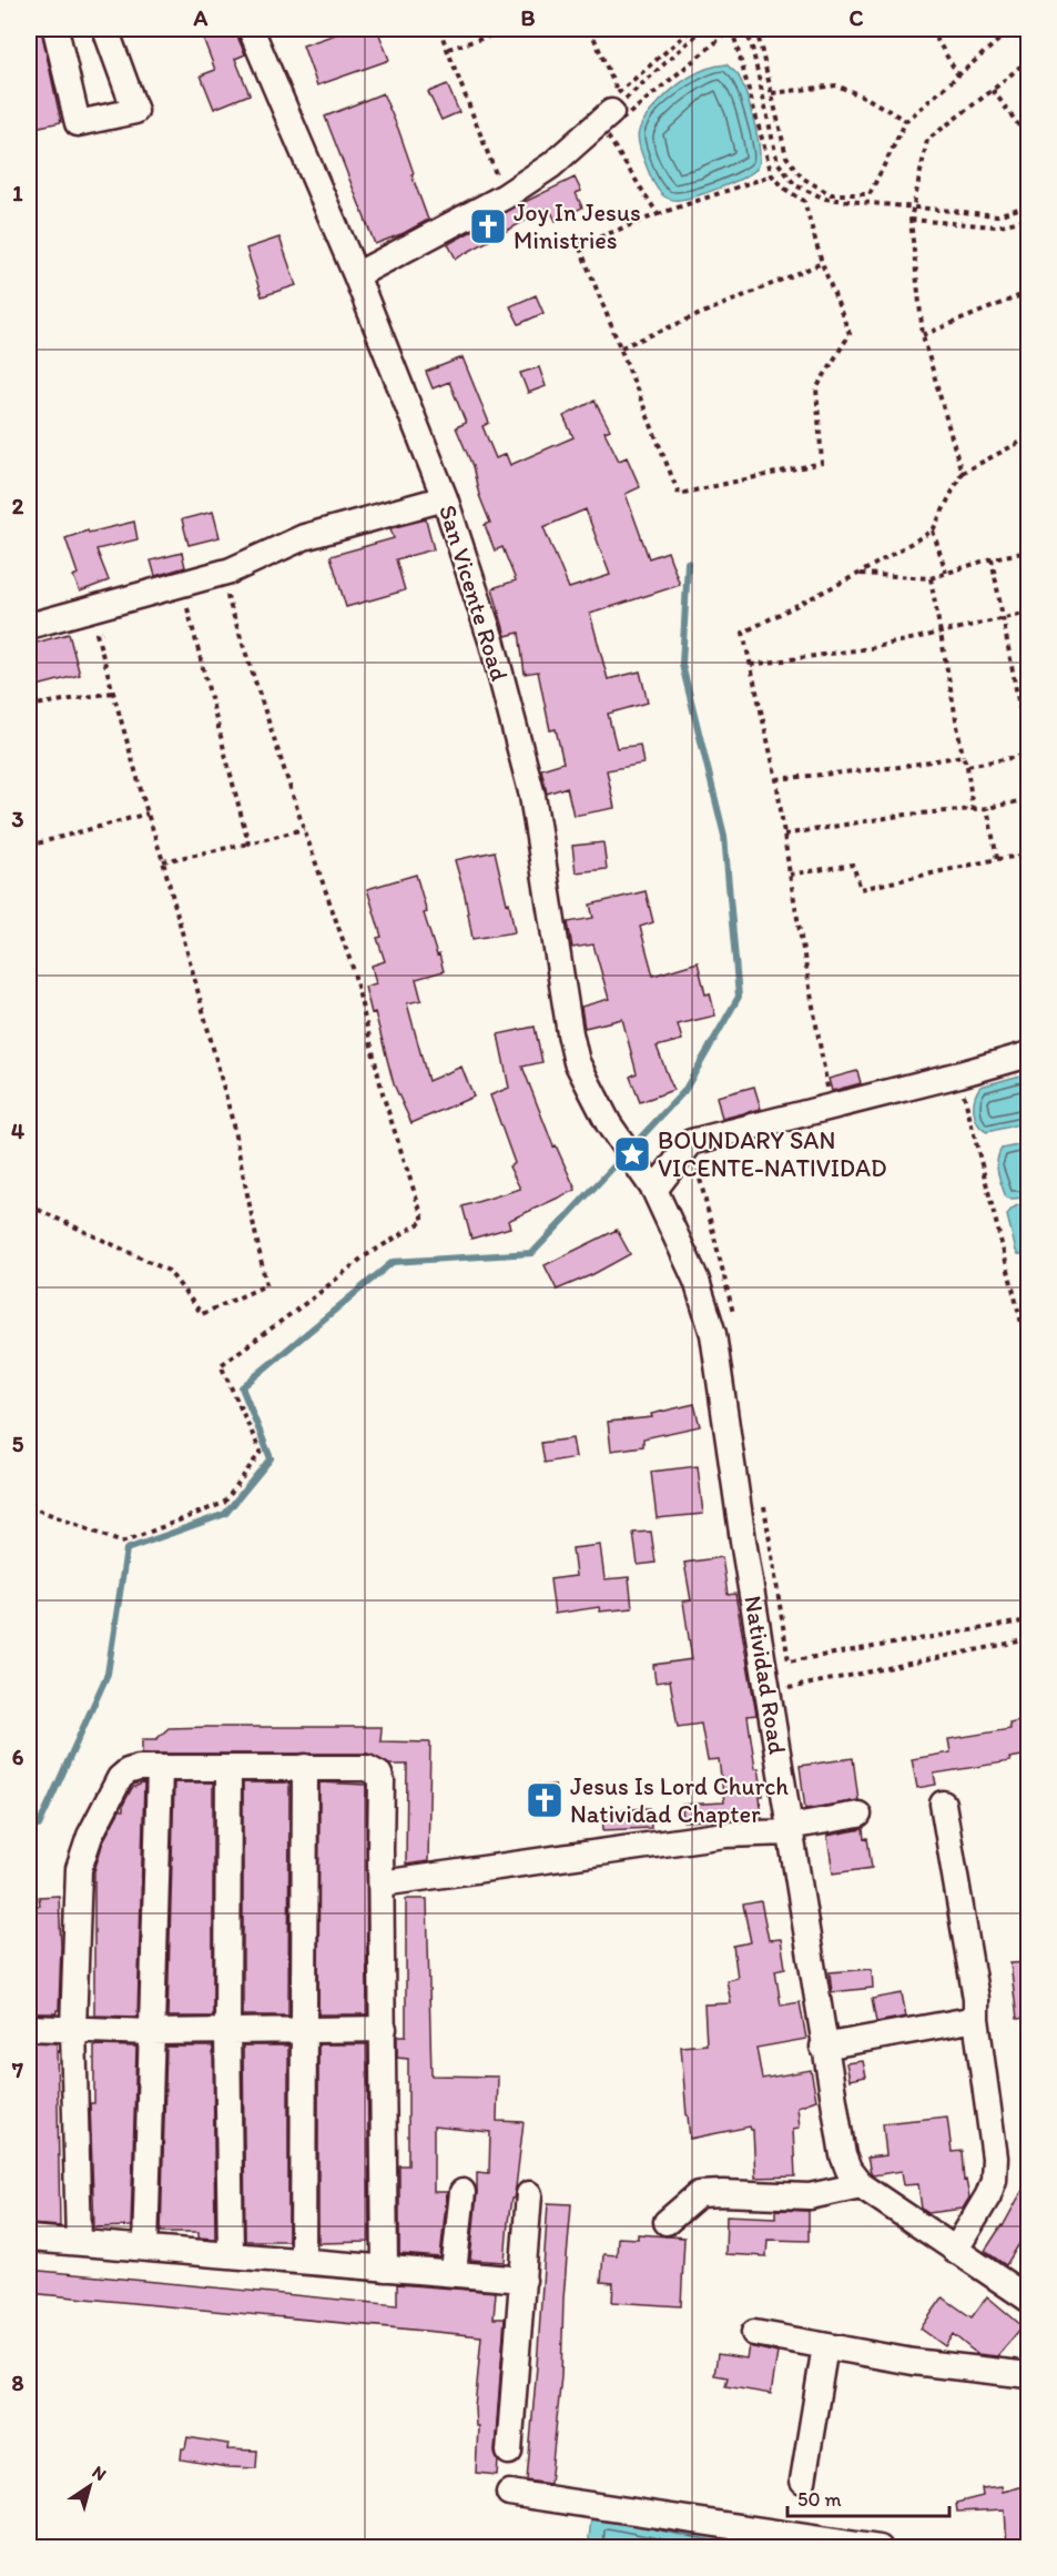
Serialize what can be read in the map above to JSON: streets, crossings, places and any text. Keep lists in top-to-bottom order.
{
  "streets": {
    "street": ["San Vicente Road", "Natividad Road"]
  },
  "crossings": [
    ["San Vicente Road", "Natividad Road"]
  ],
  "places": {
    "church": ["Joy In Jesus Ministries", "Jesus Is Lord Church Natividad Chapter"],
    "place": ["BOUNDARY SAN VICENTE-NATIVIDAD"]
  },
  "scale_bar": "50 m",
  "north": "top right",
  "grid": {
    "columns": ["A", "B", "C"],
    "rows": [
      "1",
      "2",
      "3",
      "4",
      "5",
      "6",
      "7",
      "8"
    ]
  }
}
